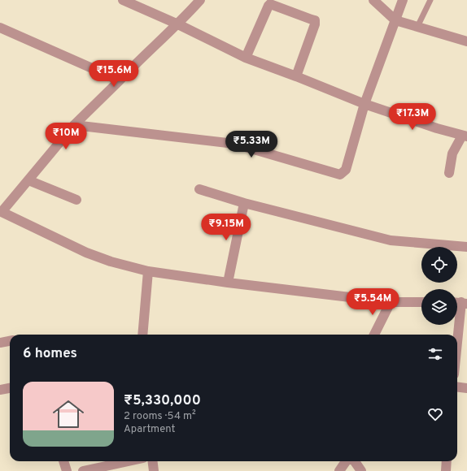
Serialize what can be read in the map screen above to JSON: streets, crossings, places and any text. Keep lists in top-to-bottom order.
{
  "page": {
    "price": [
      "₹15.6M",
      "₹17.3M",
      "₹10M",
      "₹5.33M",
      "₹9.15M",
      "₹5.54M"
    ],
    "heading": "6 homes",
    "list": [
      {
        "name": "₹5,330,000",
        "note": "2 rooms · 54 m² · Apartment"
      }
    ]
  }
}
